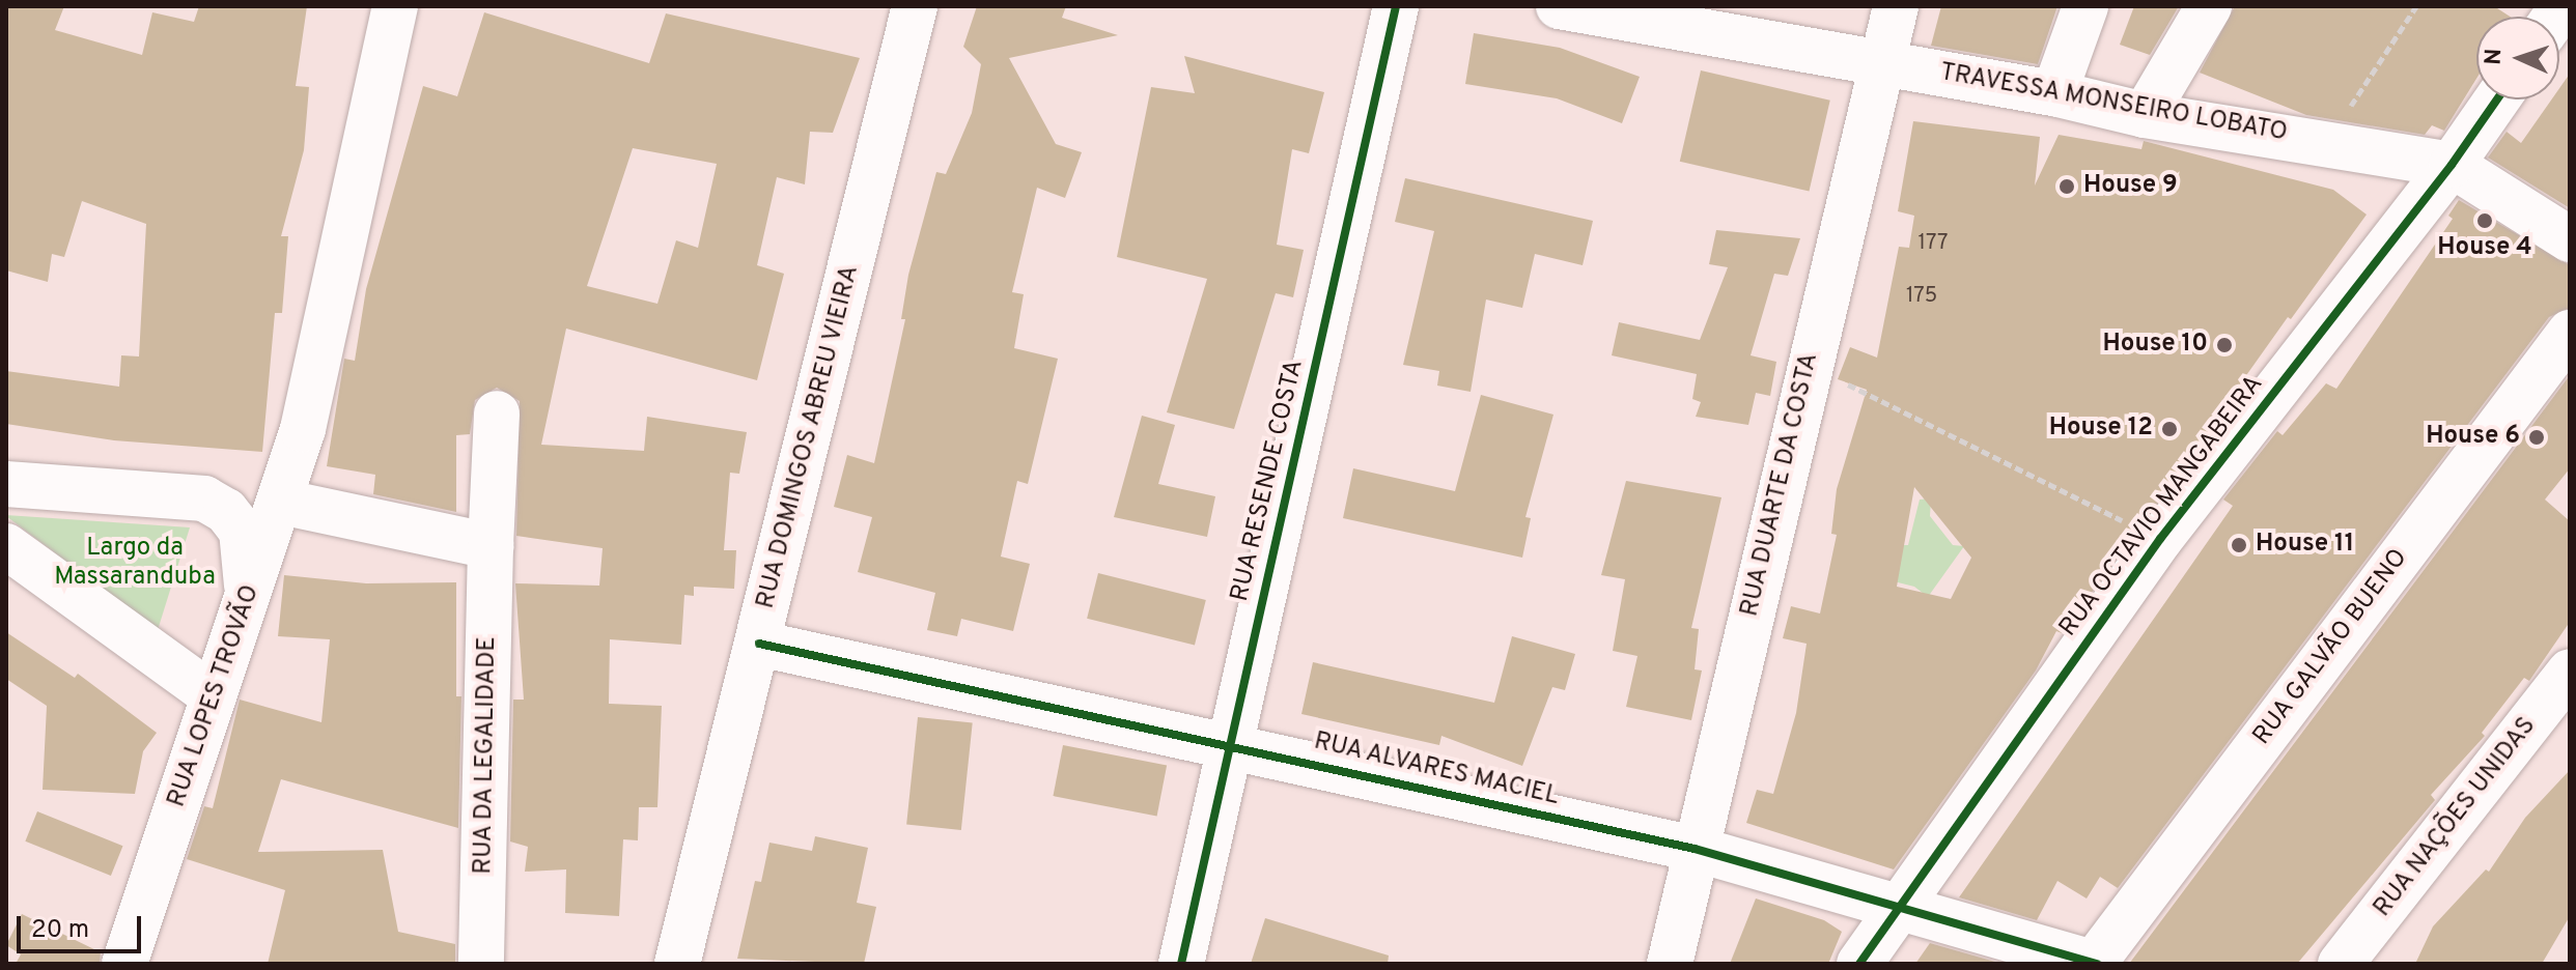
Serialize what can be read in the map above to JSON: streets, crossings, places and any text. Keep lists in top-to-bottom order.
{
  "streets": {
    "street": [
      "TRAVESSA MONSEIRO LOBATO",
      "RUA DOMINGOS ABREU VIEIRA",
      "RUA RESENDE COSTA",
      "RUA DUARTE DA COSTA",
      "RUA OCTAVIO MANGABEIRA",
      "RUA GALVÃO BUENO",
      "RUA LOPES TROVÃO",
      "RUA DA LEGALIDADE",
      "RUA ALVARES MACIEL",
      "RUA NAÇÕES UNIDAS"
    ]
  },
  "crossings": [
    ["TRAVESSA MONSEIRO LOBATO", "RUA DUARTE DA COSTA"],
    ["TRAVESSA MONSEIRO LOBATO", "RUA OCTAVIO MANGABEIRA"],
    ["RUA DOMINGOS ABREU VIEIRA", "RUA ALVARES MACIEL"],
    ["RUA RESENDE COSTA", "RUA ALVARES MACIEL"],
    ["RUA DUARTE DA COSTA", "RUA ALVARES MACIEL"],
    ["RUA OCTAVIO MANGABEIRA", "RUA ALVARES MACIEL"],
    ["RUA GALVÃO BUENO", "RUA ALVARES MACIEL"]
  ],
  "parks": ["Largo da Massaranduba"],
  "places": [
    "House 9",
    "House 4",
    "House 10",
    "House 12",
    "House 6",
    "House 11"
  ],
  "house_numbers": ["177", "175"],
  "scale_bar": "20 m",
  "north": "left"
}
